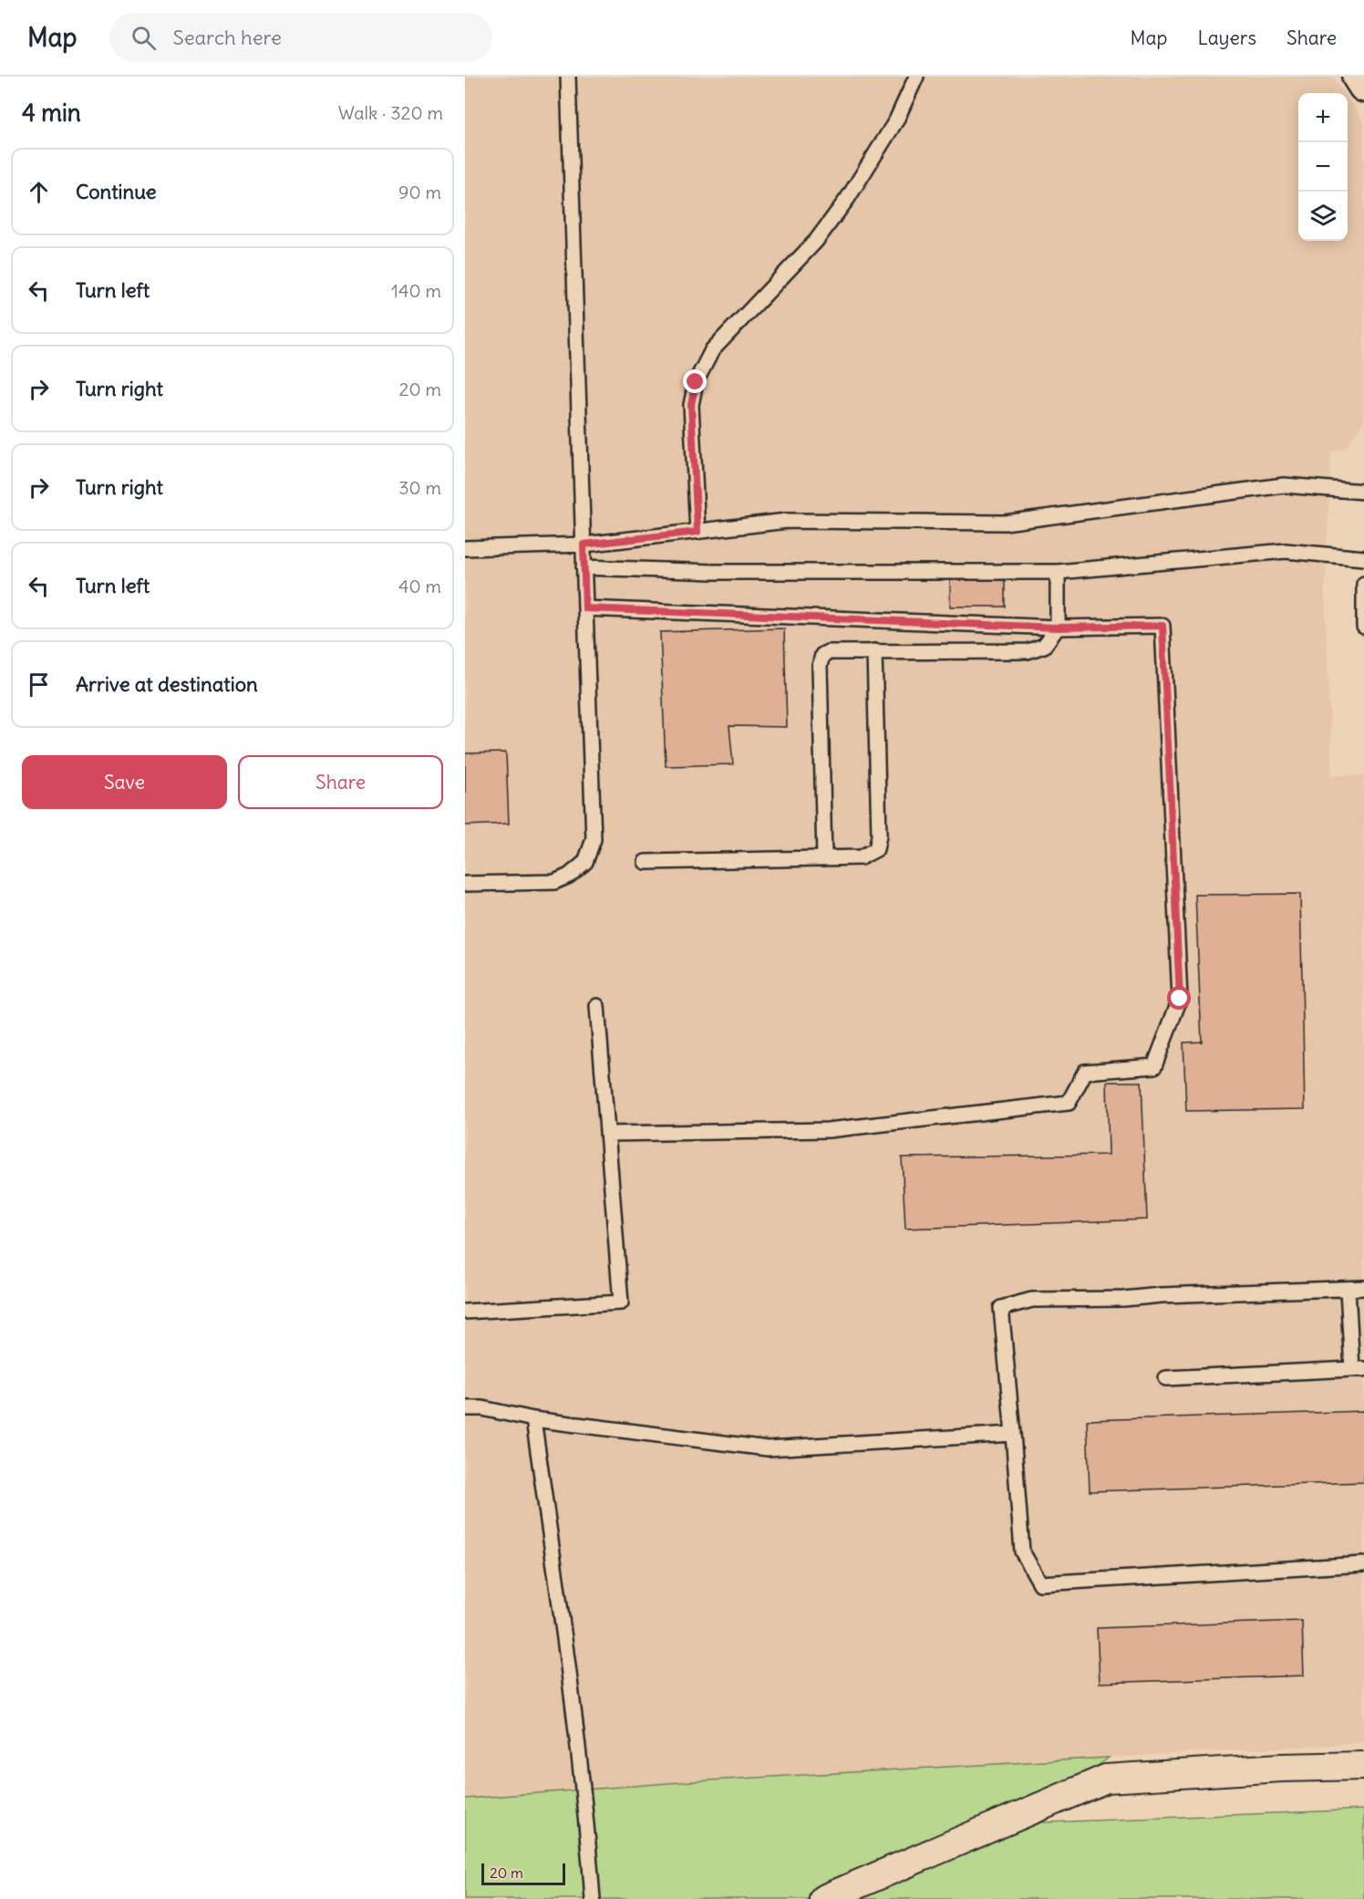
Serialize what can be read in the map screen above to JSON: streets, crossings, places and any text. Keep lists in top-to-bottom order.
{
  "scale_bar": "20 m",
  "page": {
    "header": "Map",
    "search": "Search here",
    "nav": ["Map", "Layers", "Share"],
    "heading": ["4 min", "Walk · 320 m"],
    "map_buttons": ["+", "−"],
    "list": [
      ["Continue", "90 m"],
      ["Turn left", "140 m"],
      ["Turn right", "20 m"],
      ["Turn right", "30 m"],
      ["Turn left", "40 m"],
      "Arrive at destination"
    ],
    "buttons": ["Save", "Share"],
    "scale": "20 m"
  }
}
